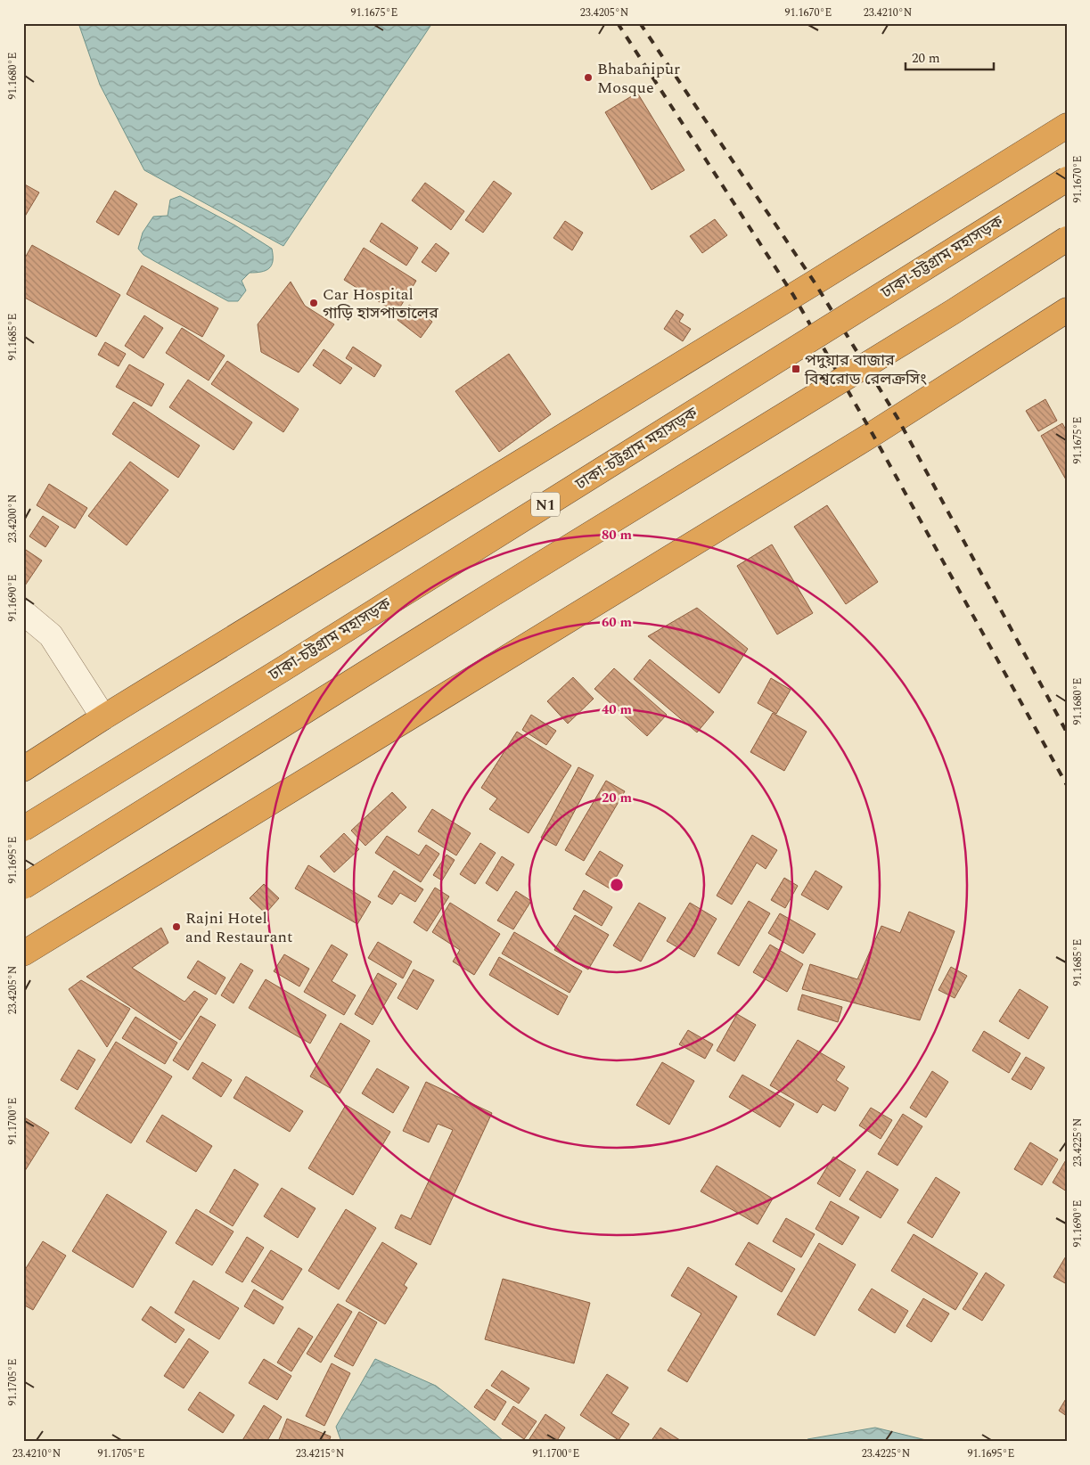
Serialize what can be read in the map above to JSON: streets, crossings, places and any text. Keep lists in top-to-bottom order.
{
  "streets": {
    "highway": ["ঢাকা-চট্টগ্রাম মহাসড়ক", "N1"]
  },
  "places": {
    "other": ["Bhabanipur Mosque", "Car Hospital গাড়ি হাসপাতালের", "Rajni Hotel and Restaurant"],
    "transit": ["পদুয়ার বাজার বিশ্বরোড রেলক্রসিং"]
  },
  "scale_bar": "20 m",
  "coordinates": [
    "91.1675°E",
    "23.4205°N",
    "91.1670°E",
    "23.4210°N",
    "91.1680°E",
    "91.1685°E",
    "23.4200°N",
    "91.1690°E",
    "91.1695°E",
    "91.1700°E",
    "23.4225°N",
    "91.1705°E",
    "23.4215°N"
  ],
  "rings": [
    "80 m",
    "60 m",
    "40 m",
    "20 m"
  ]
}
